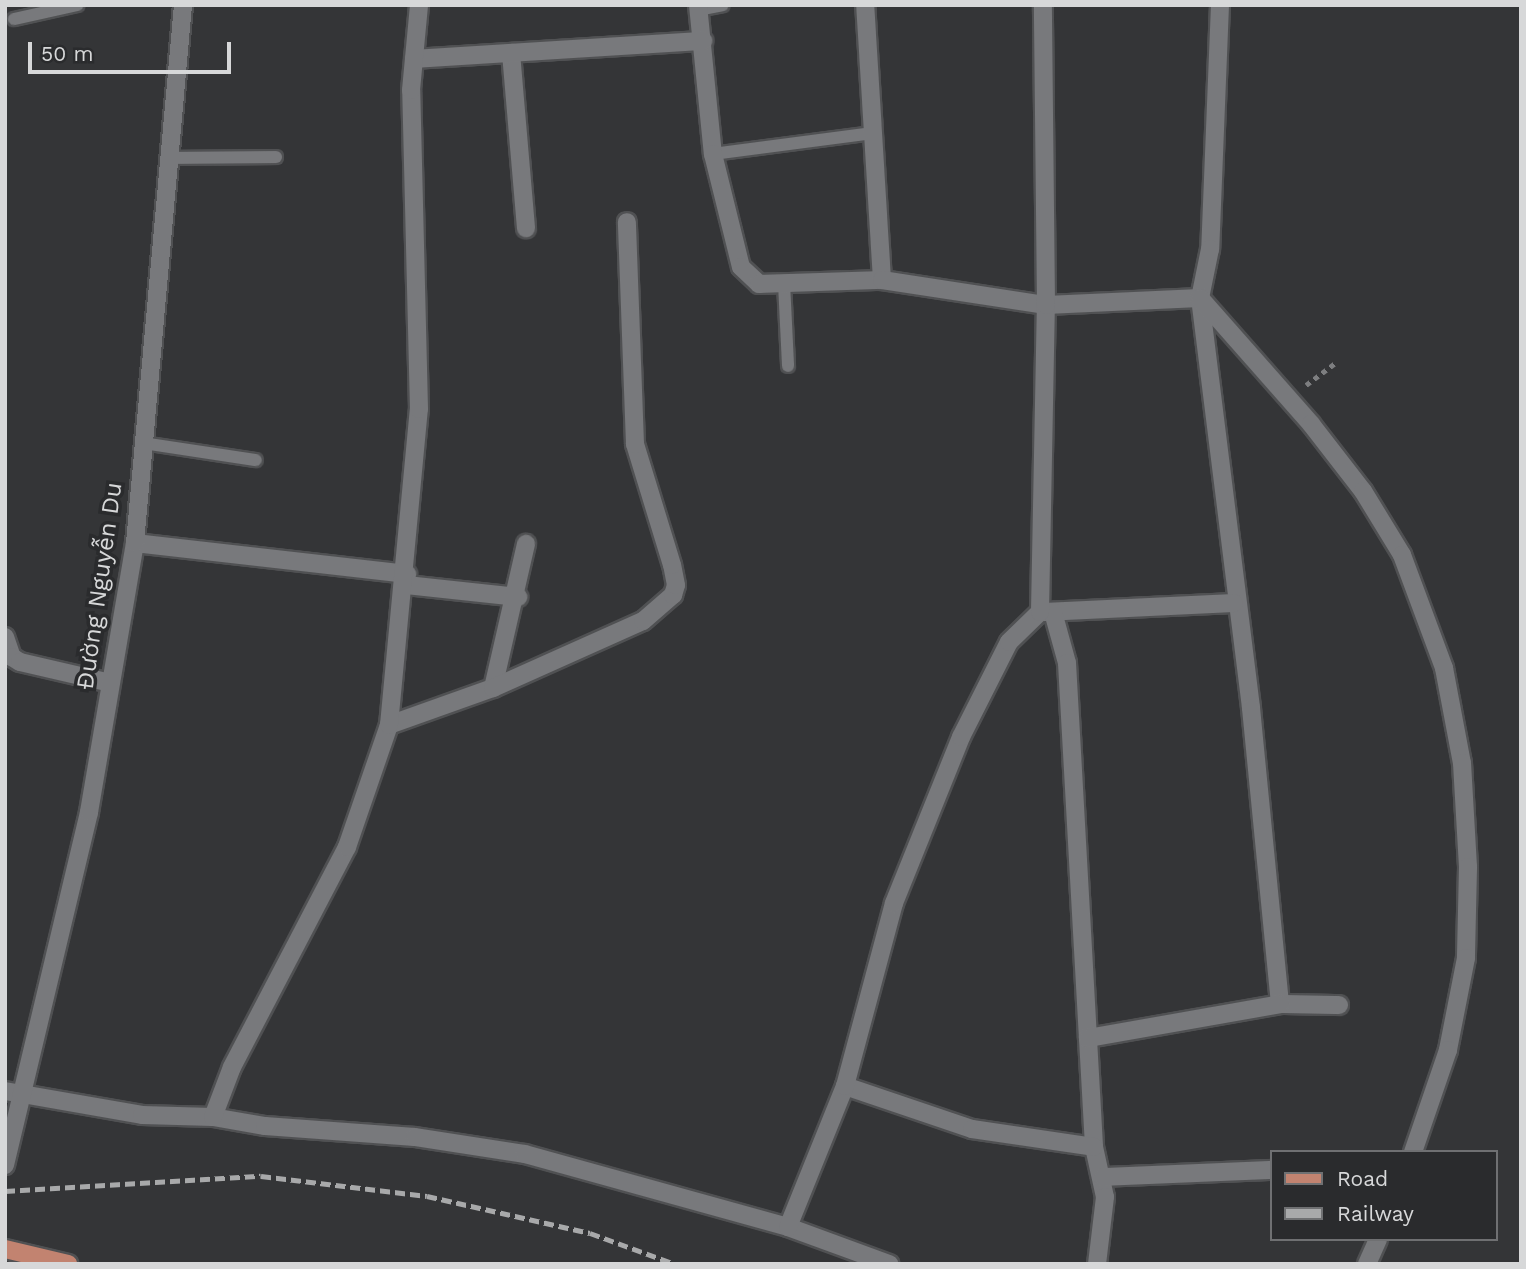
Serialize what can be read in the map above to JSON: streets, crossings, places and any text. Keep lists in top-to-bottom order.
{
  "streets": {
    "street": ["Đường Nguyễn Du"]
  },
  "legend": ["Road", "Railway"],
  "scale_bar": "50 m"
}
